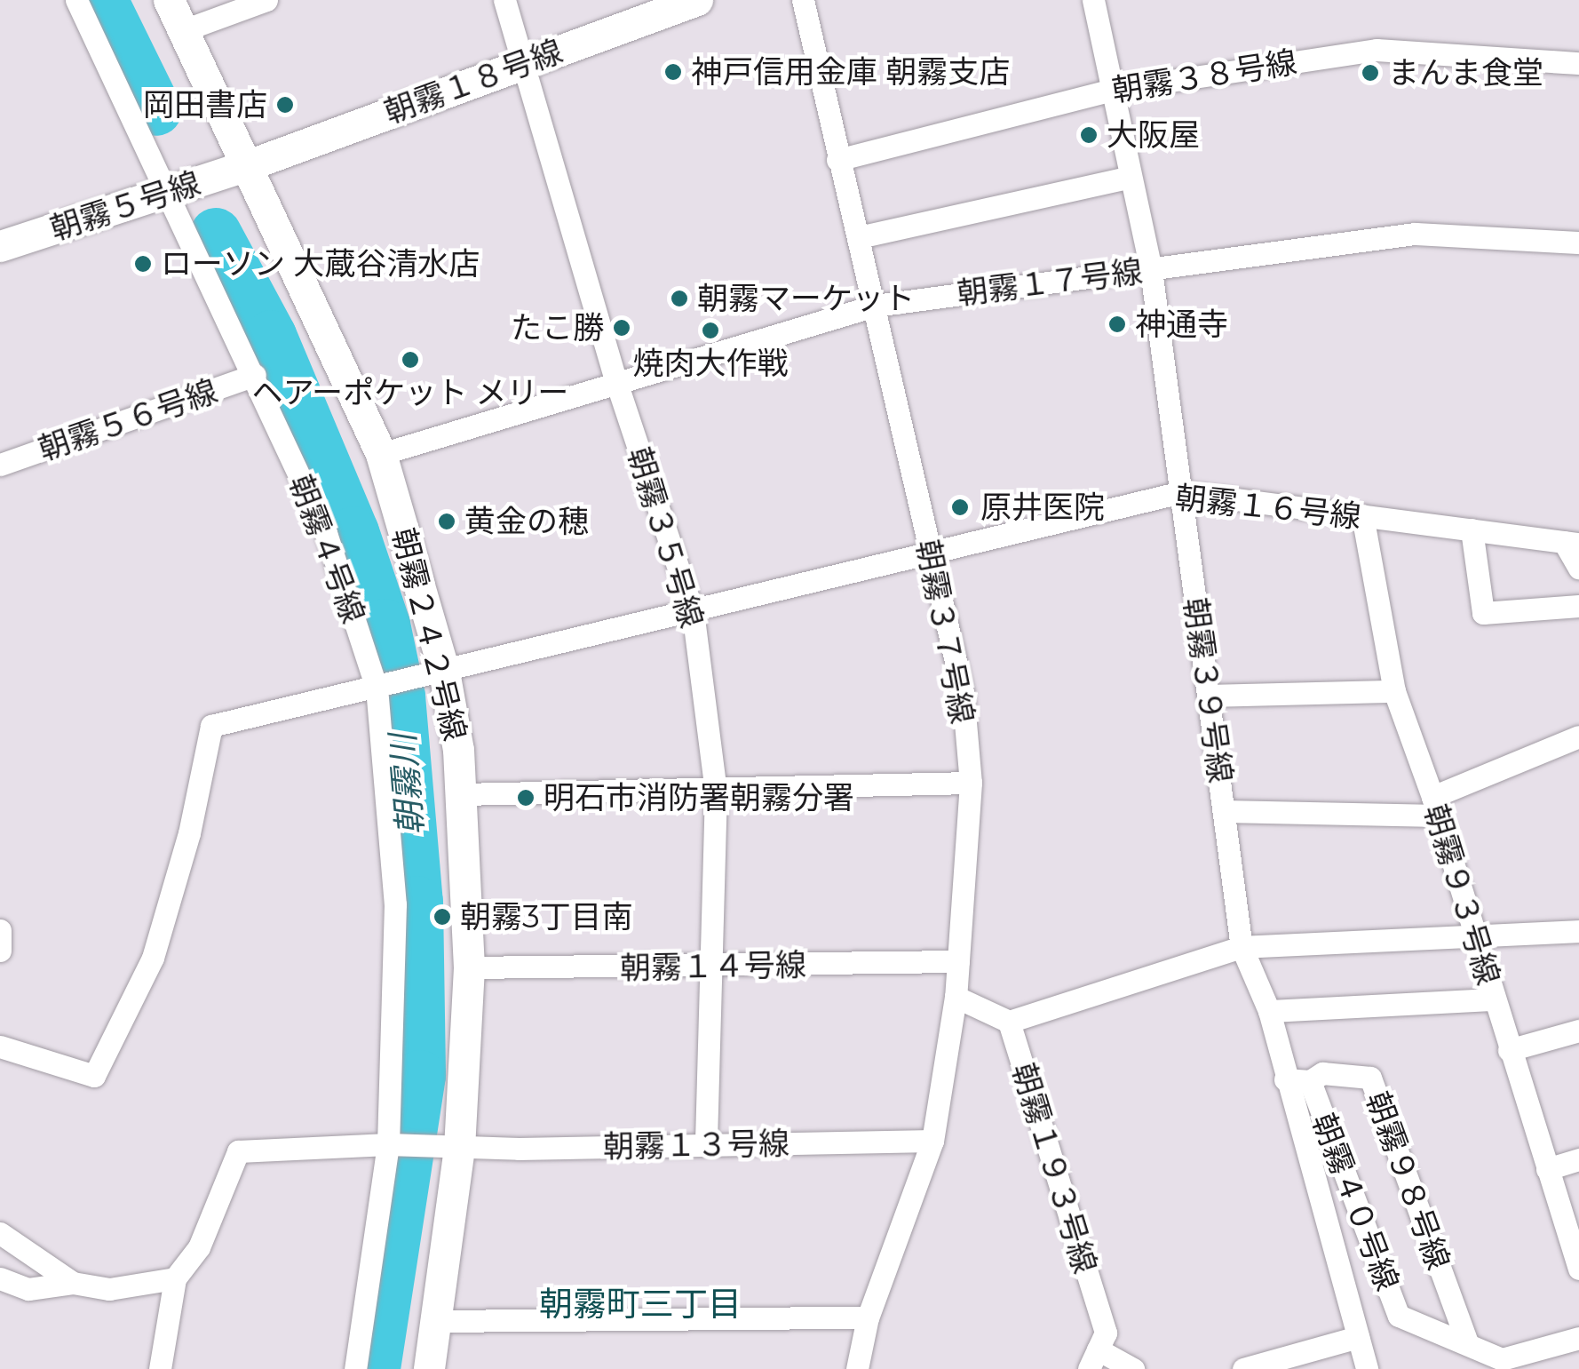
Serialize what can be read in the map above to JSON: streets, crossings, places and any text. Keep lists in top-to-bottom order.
{
  "streets": {
    "street": [
      "朝霧３８号線",
      "朝霧１８号線",
      "朝霧５号線",
      "朝霧１７号線",
      "朝霧５６号線",
      "朝霧１６号線",
      "朝霧３５号線",
      "朝霧４号線",
      "朝霧３７号線",
      "朝霧２４２号線",
      "朝霧３９号線",
      "朝霧９３号線",
      "朝霧１４号線",
      "朝霧１３号線",
      "朝霧１９３号線",
      "朝霧９８号線",
      "朝霧４０号線"
    ]
  },
  "crossings": [
    ["朝霧３８号線", "朝霧３７号線"],
    ["朝霧３８号線", "朝霧３９号線"],
    ["朝霧１８号線", "朝霧５号線"],
    ["朝霧１８号線", "朝霧３５号線"],
    ["朝霧１８号線", "朝霧２４２号線"],
    ["朝霧５号線", "朝霧４号線"],
    ["朝霧５号線", "朝霧２４２号線"],
    ["朝霧１７号線", "朝霧３５号線"],
    ["朝霧１７号線", "朝霧３７号線"],
    ["朝霧１７号線", "朝霧２４２号線"],
    ["朝霧１７号線", "朝霧３９号線"],
    ["朝霧５６号線", "朝霧４号線"],
    ["朝霧１６号線", "朝霧３５号線"],
    ["朝霧１６号線", "朝霧４号線"],
    ["朝霧１６号線", "朝霧３７号線"],
    ["朝霧１６号線", "朝霧２４２号線"],
    ["朝霧１６号線", "朝霧３９号線"],
    ["朝霧１６号線", "朝霧９３号線"],
    ["朝霧３５号線", "朝霧１４号線"],
    ["朝霧３５号線", "朝霧１３号線"],
    ["朝霧４号線", "朝霧１３号線"],
    ["朝霧３７号線", "朝霧１４号線"],
    ["朝霧３７号線", "朝霧１３号線"],
    ["朝霧３７号線", "朝霧１９３号線"],
    ["朝霧２４２号線", "朝霧１４号線"],
    ["朝霧２４２号線", "朝霧１３号線"],
    ["朝霧３９号線", "朝霧４０号線"],
    ["朝霧９８号線", "朝霧４０号線"]
  ],
  "districts": ["朝霧町三丁目"],
  "water": ["朝霧川"],
  "places": [
    "神戸信用金庫 朝霧支店",
    "まんま食堂",
    "岡田書店",
    "大阪屋",
    "ローソン 大蔵谷清水店",
    "朝霧マーケット",
    "神通寺",
    "たこ勝",
    "焼肉大作戦",
    "ヘアーポケット メリー",
    "原井医院",
    "黄金の穂",
    "明石市消防署朝霧分署",
    "朝霧3丁目南"
  ]
}
